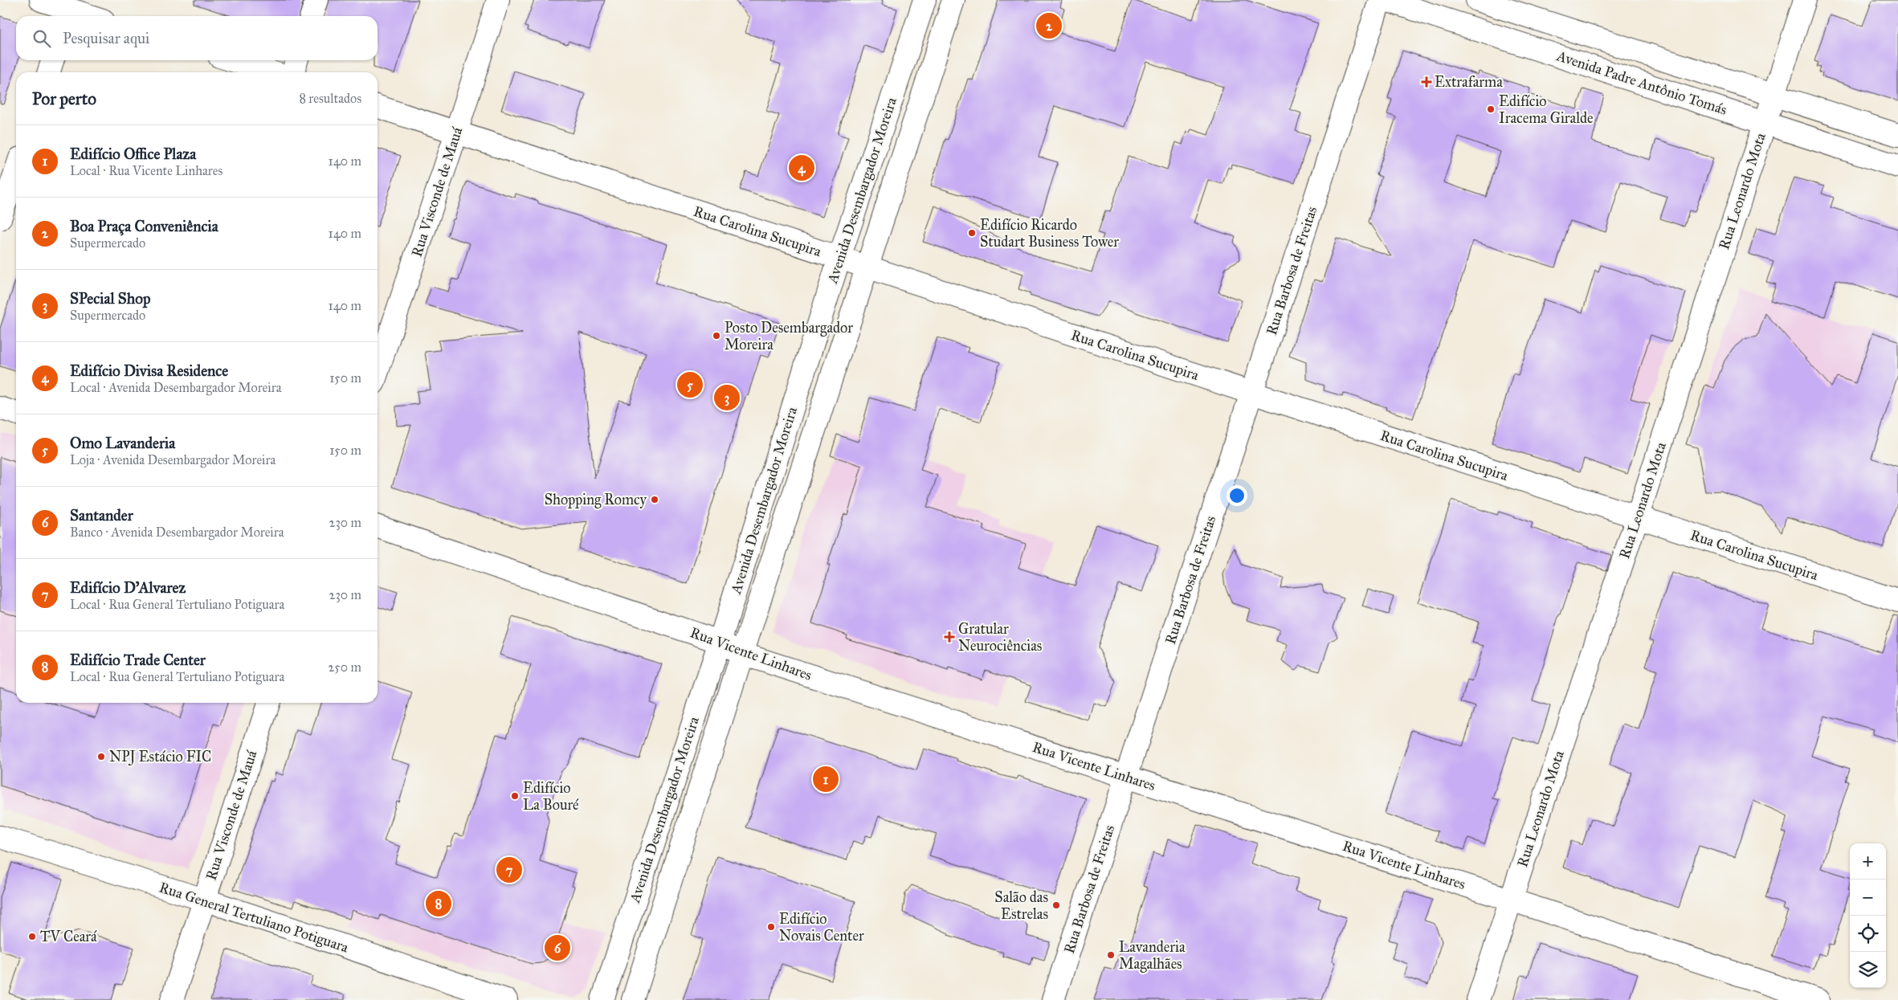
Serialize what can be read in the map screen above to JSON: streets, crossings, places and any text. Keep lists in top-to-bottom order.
{
  "streets": {
    "street": [
      "Avenida Padre Antônio Tomás",
      "Avenida Desembargador Moreira",
      "Rua Leonardo Mota",
      "Rua Visconde de Mauá",
      "Rua Carolina Sucupira",
      "Rua Barbosa de Freitas",
      "Rua Vicente Linhares",
      "Rua General Tertuliano Potiguara"
    ]
  },
  "crossings": [
    ["Avenida Padre Antônio Tomás", "Rua Leonardo Mota"],
    ["Avenida Desembargador Moreira", "Rua Carolina Sucupira"],
    ["Avenida Desembargador Moreira", "Rua Vicente Linhares"],
    ["Rua Leonardo Mota", "Rua Carolina Sucupira"],
    ["Rua Leonardo Mota", "Rua Vicente Linhares"],
    ["Rua Visconde de Mauá", "Rua Carolina Sucupira"],
    ["Rua Visconde de Mauá", "Rua General Tertuliano Potiguara"],
    ["Rua Carolina Sucupira", "Rua Barbosa de Freitas"],
    ["Rua Barbosa de Freitas", "Rua Vicente Linhares"]
  ],
  "places": {
    "health": ["Extrafarma", "Gratular Neurociências"],
    "other": [
      "Edifício Iracema Giralde",
      "Edifício Ricardo Studart Business Tower",
      "Posto Desembargador Moreira",
      "Shopping Romcy",
      "NPJ Estácio FIC",
      "Edifício La Bouré",
      "Salão das Estrelas",
      "Edifício Novais Center",
      "TV Ceará",
      "Lavanderia Magalhães"
    ]
  },
  "page": {
    "pins": [
      "2",
      "4",
      "5",
      "3",
      "1",
      "7",
      "8",
      "6"
    ],
    "search": "Pesquisar aqui",
    "heading": ["Por perto", "8 resultados"],
    "list": [
      {
        "mark": "1",
        "name": "Edifício Office Plaza",
        "note": "Local · Rua Vicente Linhares",
        "value": "140 m"
      },
      {
        "mark": "2",
        "name": "Boa Praça Conveniência",
        "note": "Supermercado",
        "value": "140 m"
      },
      {
        "mark": "3",
        "name": "SPecial Shop",
        "note": "Supermercado",
        "value": "140 m"
      },
      {
        "mark": "4",
        "name": "Edifício Divisa Residence",
        "note": "Local · Avenida Desembargador Moreira",
        "value": "150 m"
      },
      {
        "mark": "5",
        "name": "Omo Lavanderia",
        "note": "Loja · Avenida Desembargador Moreira",
        "value": "150 m"
      },
      {
        "mark": "6",
        "name": "Santander",
        "note": "Banco · Avenida Desembargador Moreira",
        "value": "230 m"
      },
      {
        "mark": "7",
        "name": "Edifício D'Alvarez",
        "note": "Local · Rua General Tertuliano Potiguara",
        "value": "230 m"
      },
      {
        "mark": "8",
        "name": "Edifício Trade Center",
        "note": "Local · Rua General Tertuliano Potiguara",
        "value": "250 m"
      }
    ],
    "map_buttons": ["+", "−"]
  }
}
